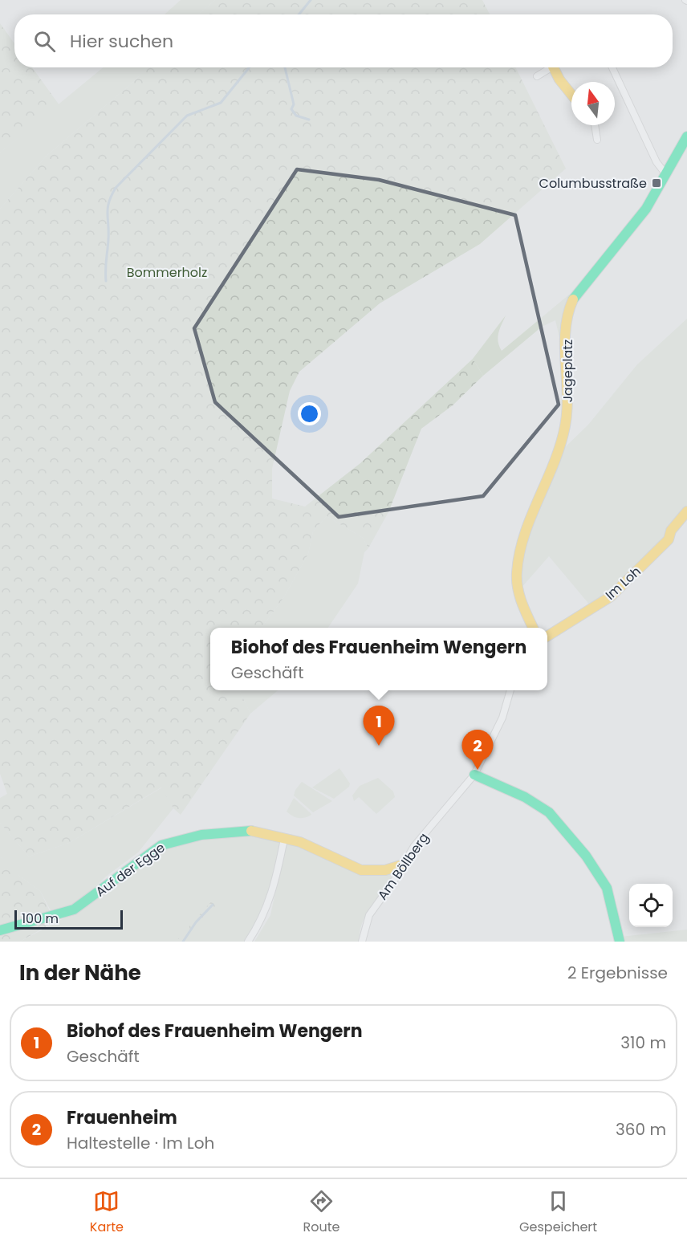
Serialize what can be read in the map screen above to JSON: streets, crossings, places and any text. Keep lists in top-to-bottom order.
{
  "streets": {
    "street": [
      "Jageplatz",
      "Im Loh",
      "Am Böllberg",
      "Auf der Egge"
    ]
  },
  "crossings": [
    ["Am Böllberg", "Auf der Egge"]
  ],
  "parks": ["Bommerholz"],
  "places": {
    "transit": ["Columbusstraße"]
  },
  "scale_bar": "100 m",
  "north": "top",
  "page": {
    "search": "Hier suchen",
    "popup": ["Biohof des Frauenheim Wengern", "Geschäft"],
    "pins": ["1", "2"],
    "scale": "100 m",
    "heading": ["In der Nähe", "2 Ergebnisse"],
    "list": [
      {
        "mark": "1",
        "name": "Biohof des Frauenheim Wengern",
        "note": "Geschäft",
        "value": "310 m"
      },
      {
        "mark": "2",
        "name": "Frauenheim",
        "note": "Haltestelle · Im Loh",
        "value": "360 m"
      }
    ],
    "nav": ["Karte", "Route", "Gespeichert"]
  }
}
